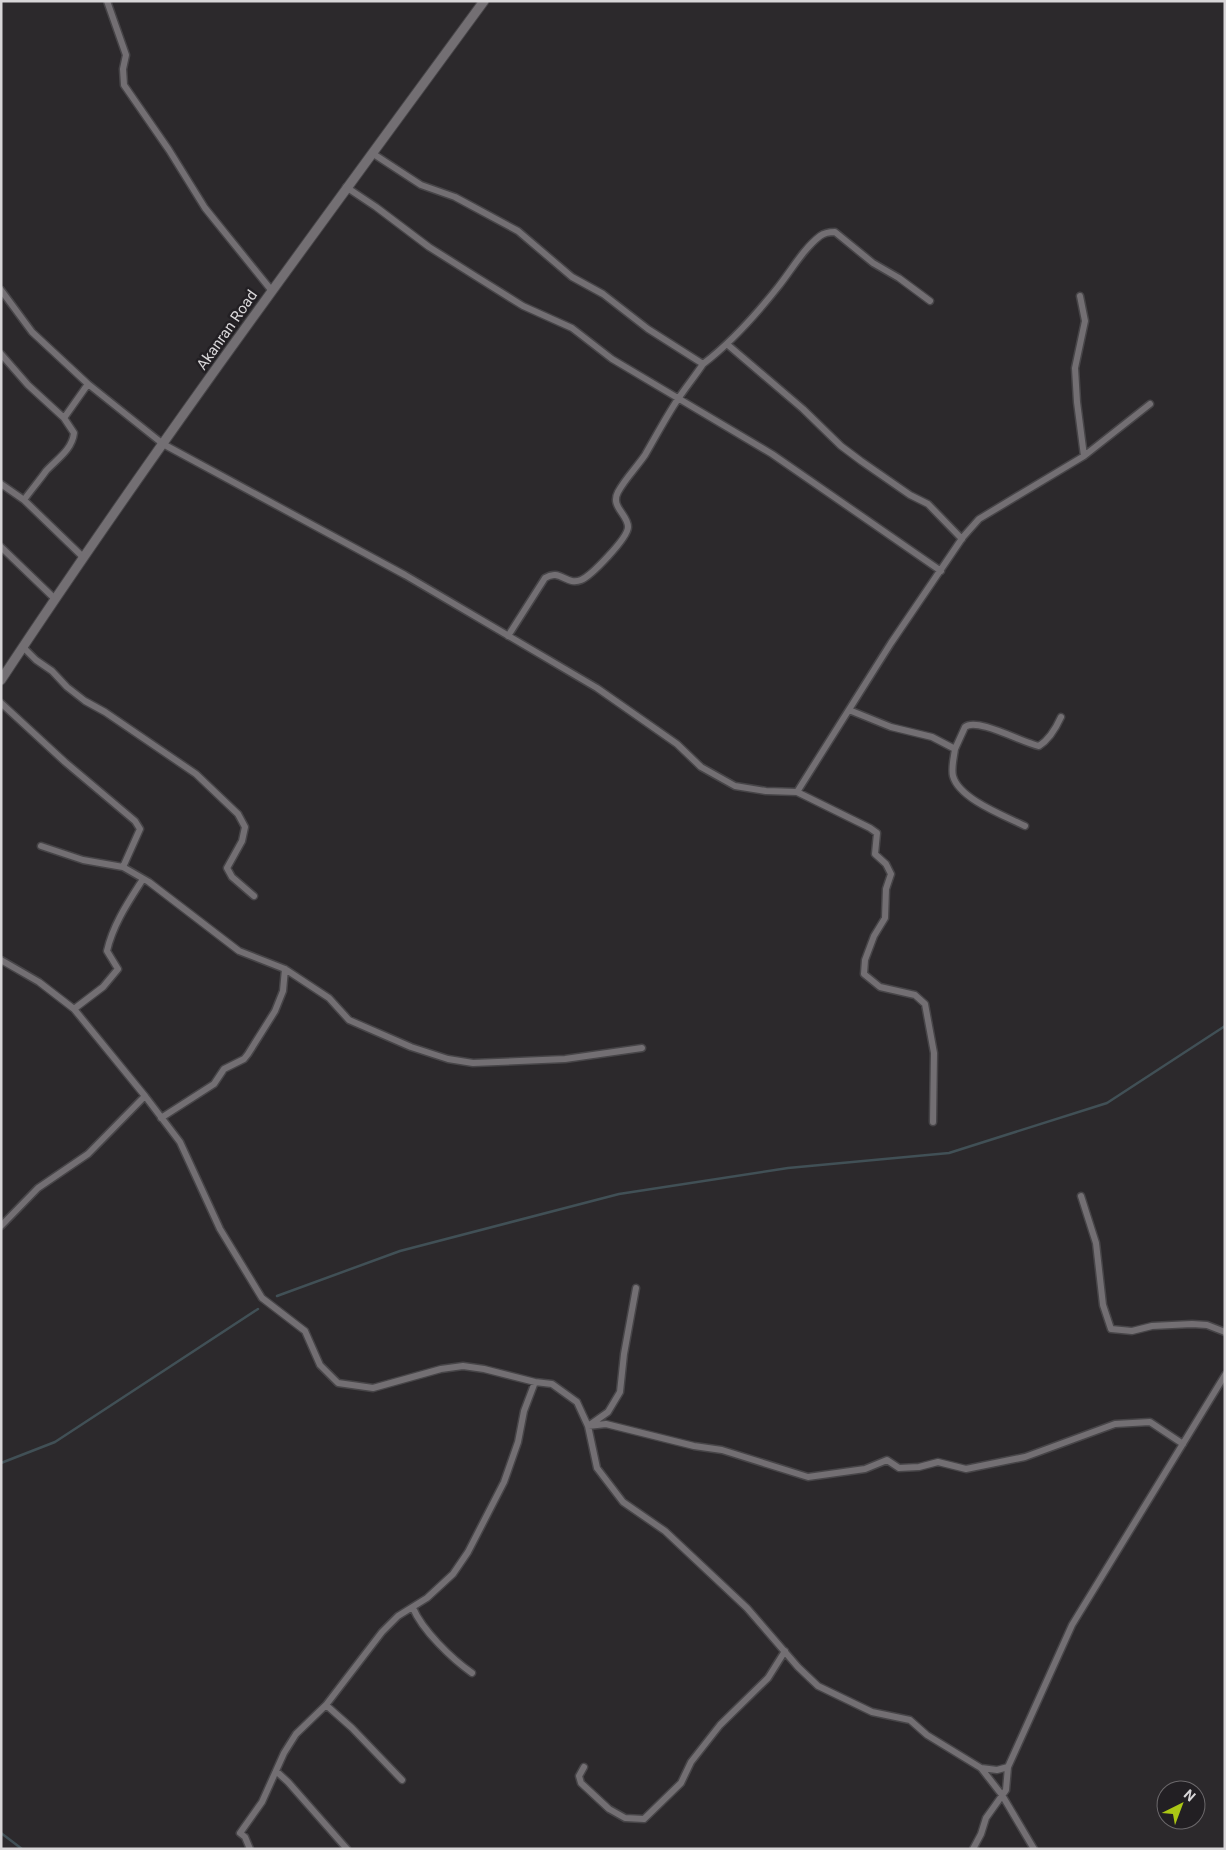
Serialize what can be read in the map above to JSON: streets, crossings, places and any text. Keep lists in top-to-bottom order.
{
  "streets": {
    "main road": ["Akanran Road"]
  },
  "north": "top right"
}
